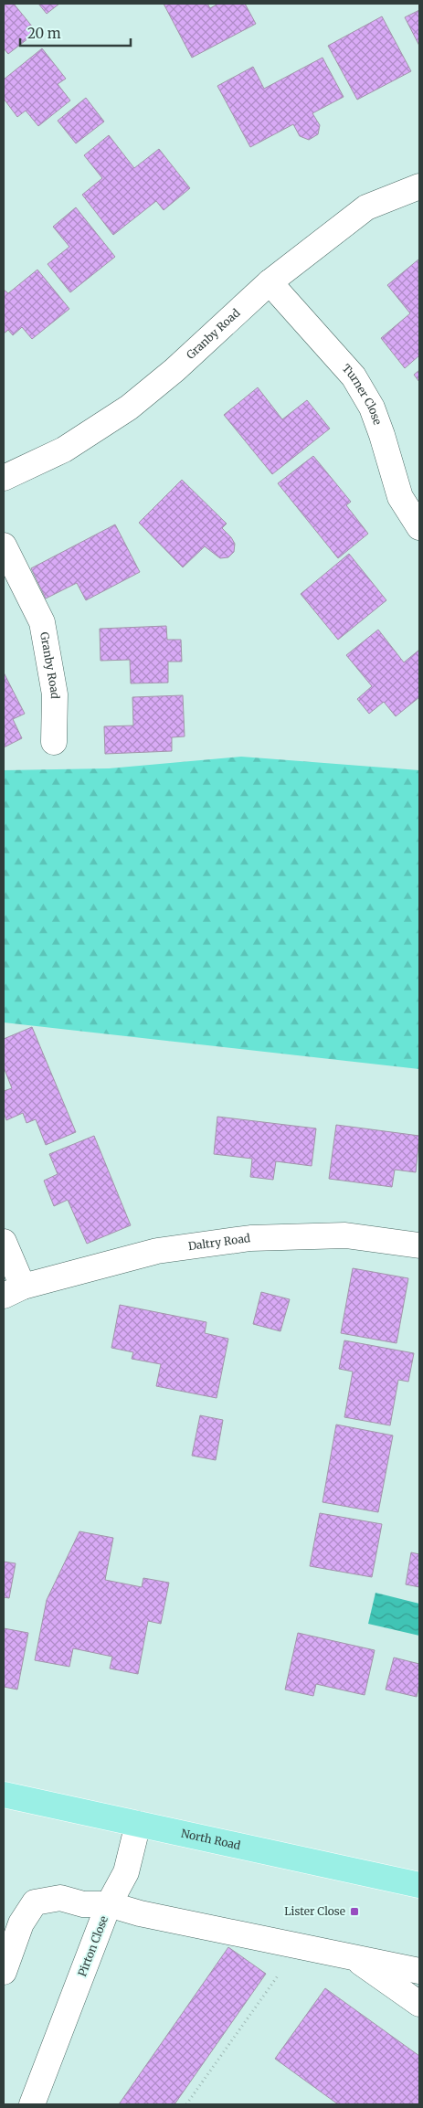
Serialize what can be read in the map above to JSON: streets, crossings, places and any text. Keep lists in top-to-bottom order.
{
  "streets": {
    "main road": ["North Road"],
    "street": [
      "Granby Road",
      "Turner Close",
      "Daltry Road",
      "Pirton Close"
    ]
  },
  "crossings": [
    ["Granby Road", "Turner Close"]
  ],
  "places": {
    "transit": ["Lister Close"]
  },
  "scale_bar": "20 m"
}
